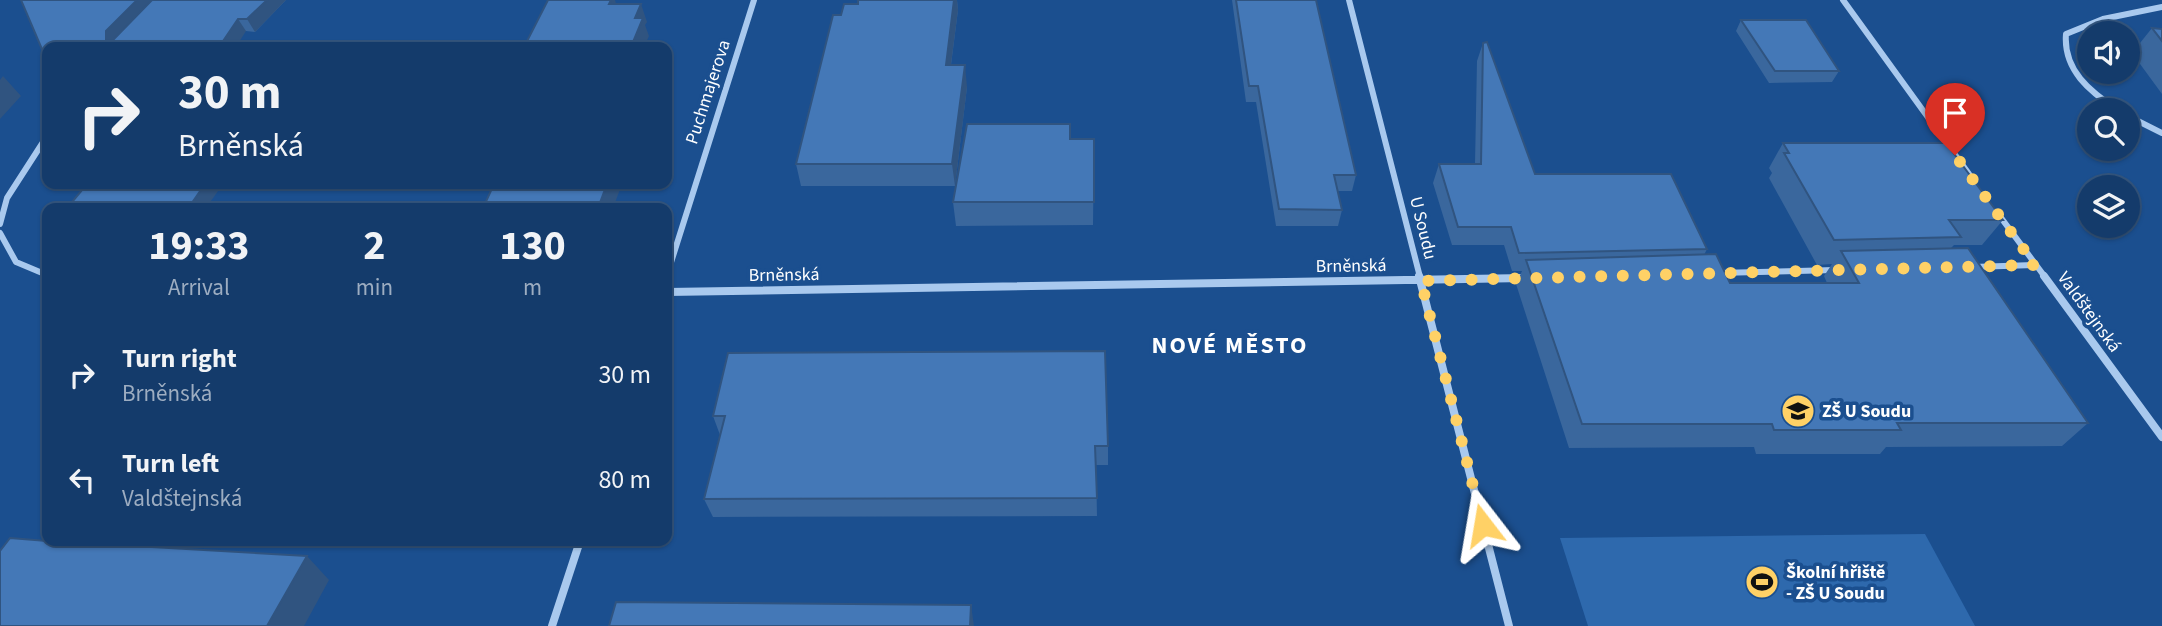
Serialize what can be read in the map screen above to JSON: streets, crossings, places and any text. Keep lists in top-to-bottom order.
{
  "streets": {
    "street": [
      "Puchmajerova",
      "U Soudu",
      "Brněnská",
      "Valdštejnská"
    ]
  },
  "crossings": [
    ["U Soudu", "Brněnská"]
  ],
  "districts": ["NOVÉ MĚSTO"],
  "places": {
    "school or university": ["ZŠ U Soudu"],
    "sports": ["Školní hřiště - ZŠ U Soudu"]
  },
  "page": {
    "turn": ["30 m", "Brněnská"],
    "eta": [
      "19:33",
      "Arrival",
      "2",
      "min",
      "130",
      "m"
    ],
    "list": [
      {
        "name": "Turn right",
        "note": "Brněnská",
        "value": "30 m"
      },
      {
        "name": "Turn left",
        "note": "Valdštejnská",
        "value": "80 m"
      }
    ]
  }
}
